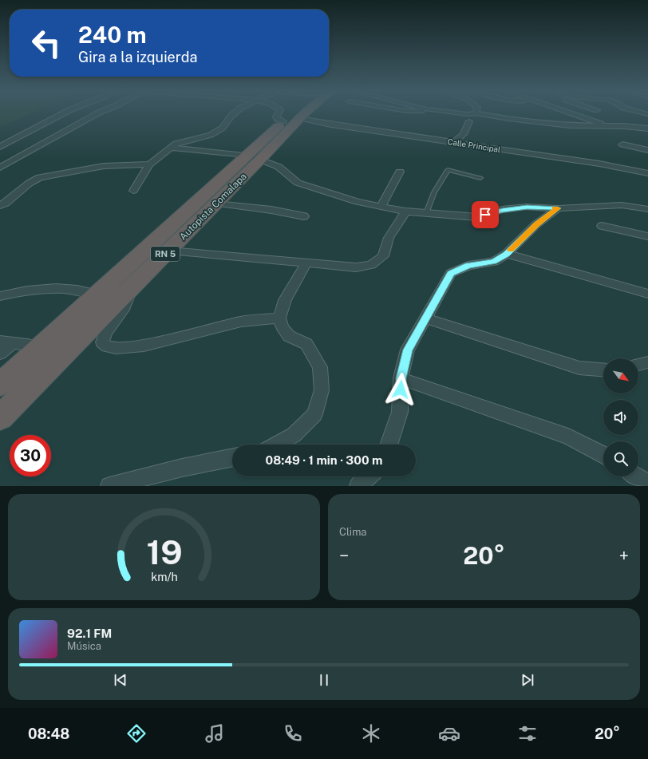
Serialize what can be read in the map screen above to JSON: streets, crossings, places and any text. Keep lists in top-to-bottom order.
{
  "streets": {
    "highway": ["Autopista Comalapa", "RN 5"],
    "street": ["Calle Principal"]
  },
  "crossings": [
    ["Calle Principal", "Autopista Comalapa"]
  ],
  "north": "bottom right",
  "page": {
    "turn": ["240 m", "Gira a la izquierda"],
    "limit": "30",
    "trip": "08:49 · 1 min · 300 m",
    "tile": "Clima",
    "heat": ["−", "20°", "+"],
    "song": ["92.1 FM", "Música"],
    "tabs": ["08:48", "20°"],
    "gauge": ["19", "km/h"]
  }
}
